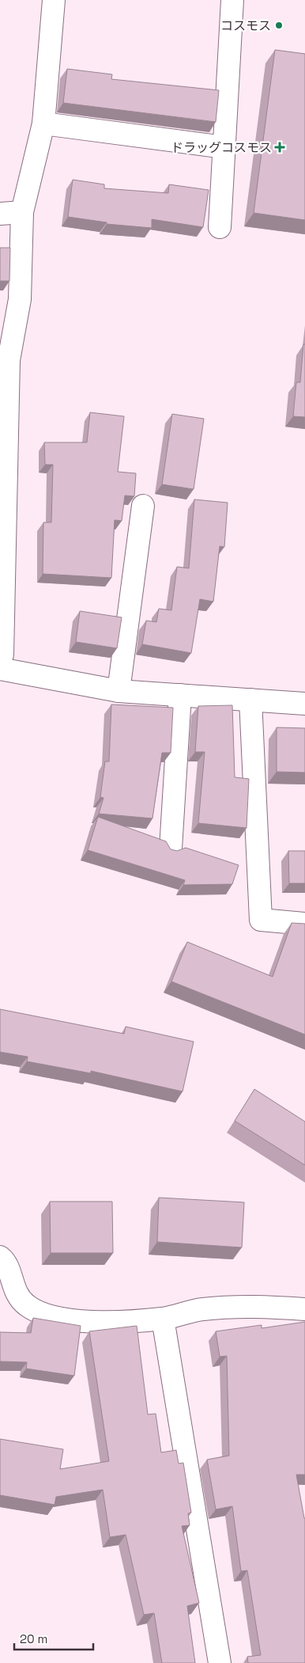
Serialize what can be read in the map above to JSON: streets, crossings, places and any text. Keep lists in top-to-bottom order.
{
  "places": {
    "other": ["コスモス"],
    "health": ["ドラッグコスモス"]
  },
  "scale_bar": "20 m"
}
